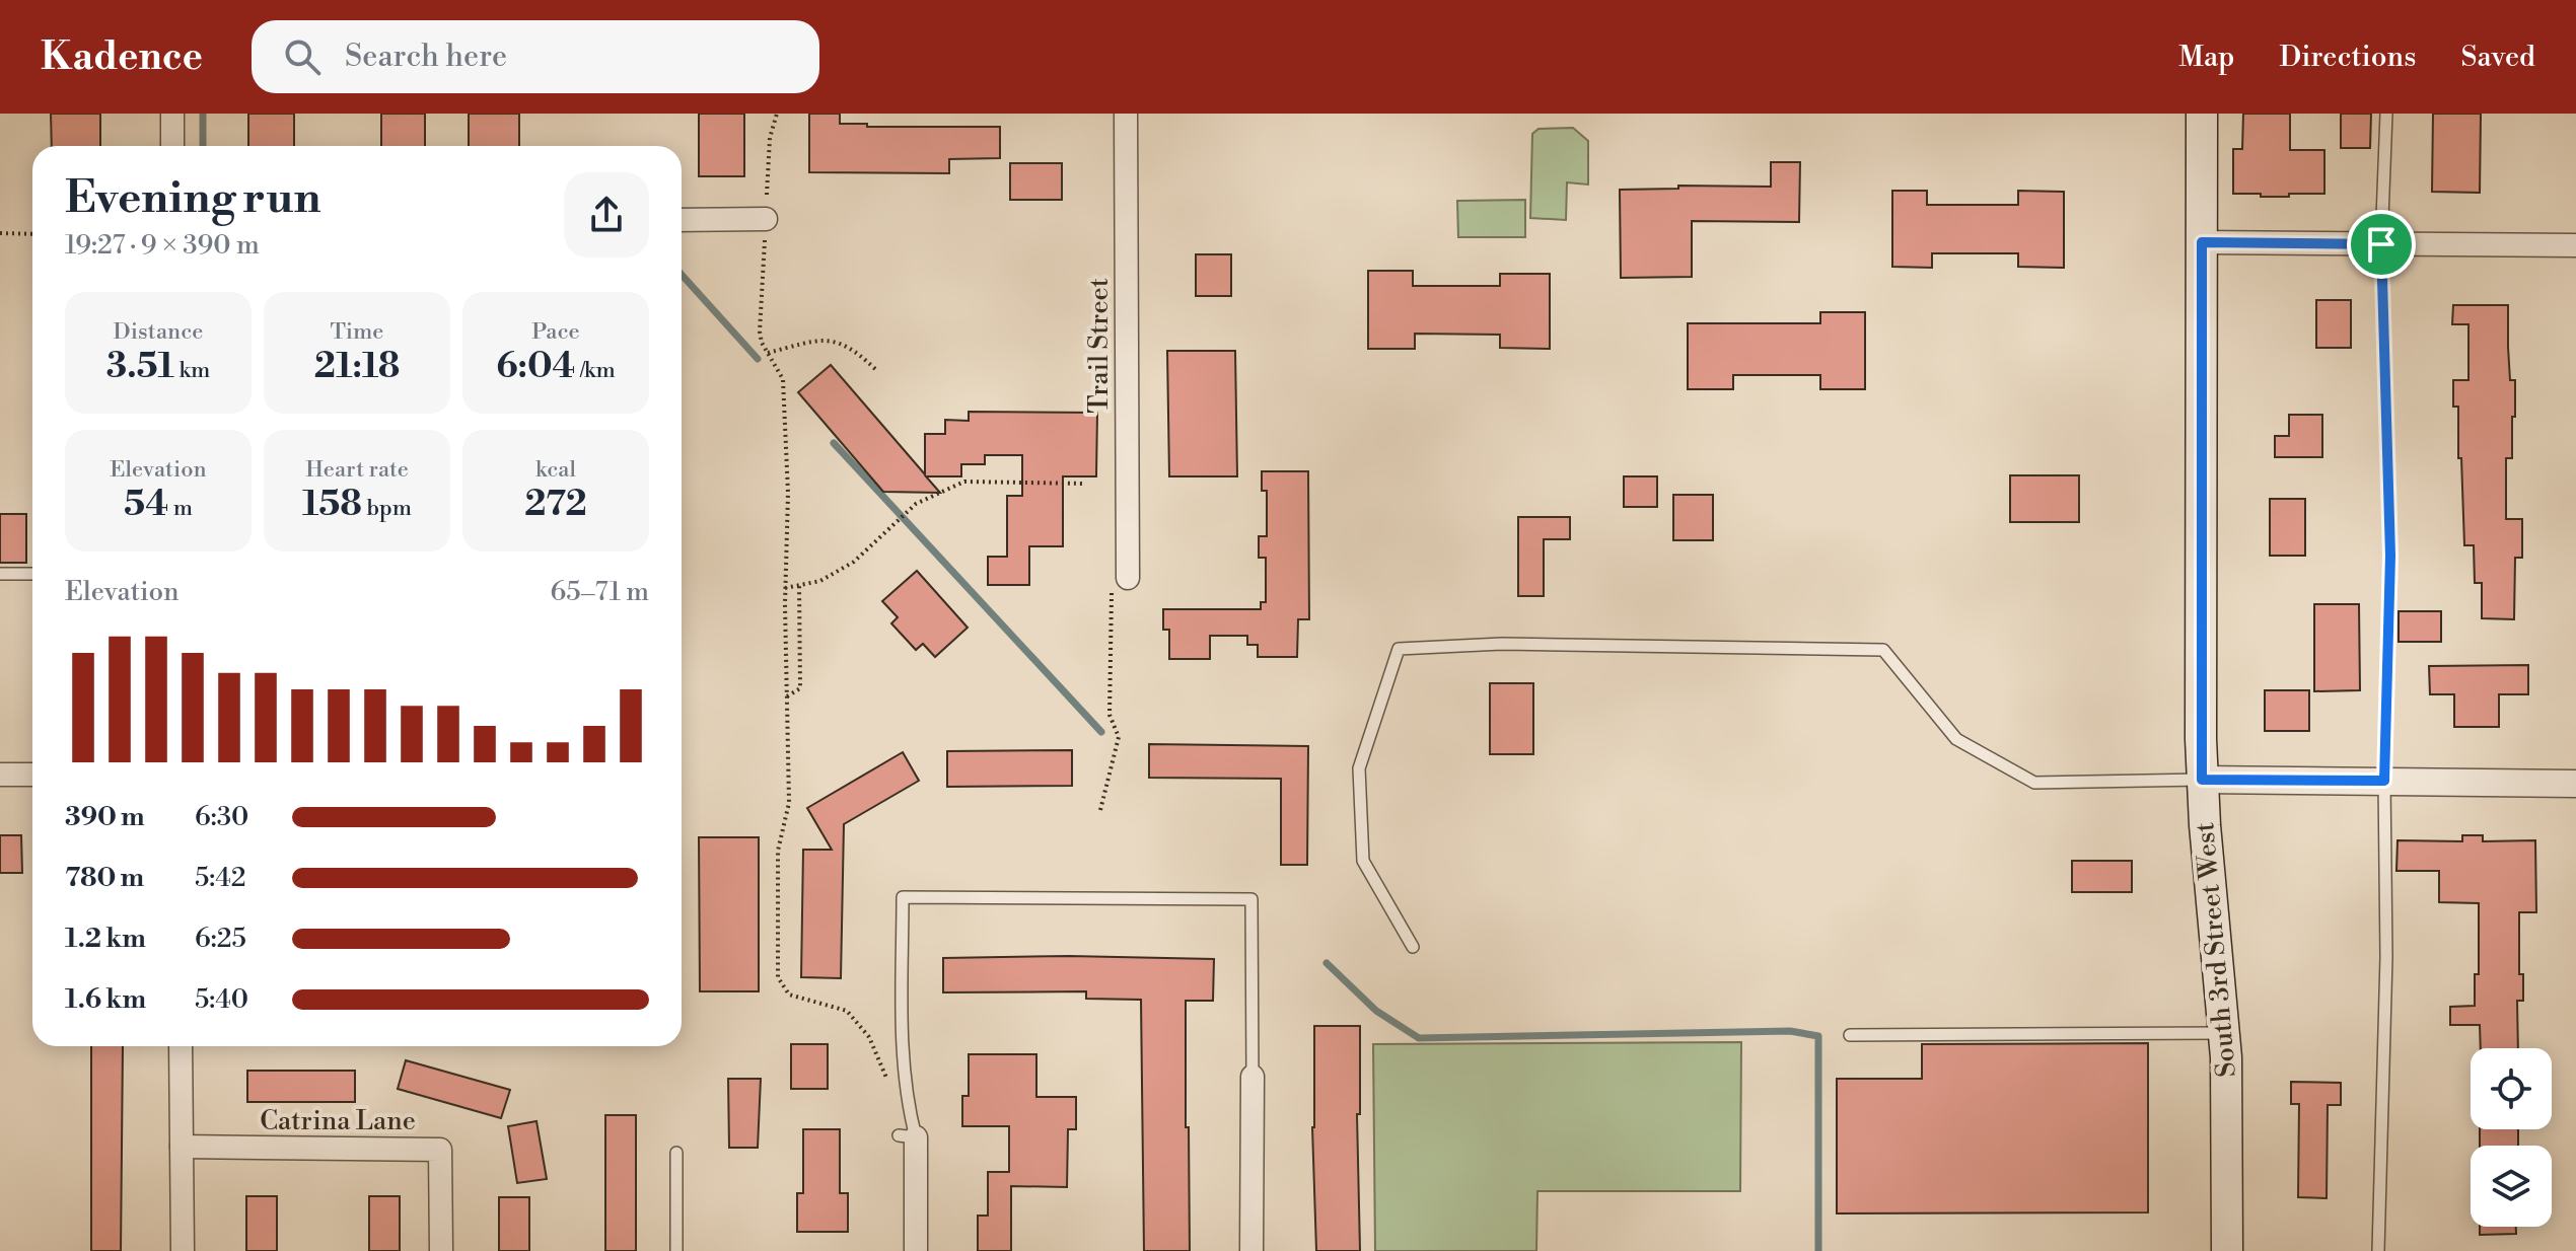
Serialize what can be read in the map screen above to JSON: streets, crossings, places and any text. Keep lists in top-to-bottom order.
{
  "streets": {
    "main road": ["South 3rd Street West"],
    "street": ["Trail Street", "Catrina Lane"]
  },
  "page": {
    "header": "Kadence",
    "search": "Search here",
    "nav": ["Map", "Directions", "Saved"],
    "heading": ["Evening run", "19:27 · 9 × 390 m"],
    "stats": [
      ["Distance", "3.51 km"],
      ["Time", "21:18"],
      ["Pace", "6:04 /km"],
      ["Elevation", "54 m"],
      ["Heart rate", "158 bpm"],
      ["kcal", "272"]
    ],
    "chart": ["Elevation", "65–71 m"],
    "list": [
      {
        "name": "390 m",
        "note": "6:30"
      },
      {
        "name": "780 m",
        "note": "5:42"
      },
      {
        "name": "1.2 km",
        "note": "6:25"
      },
      {
        "name": "1.6 km",
        "note": "5:40"
      }
    ]
  }
}
